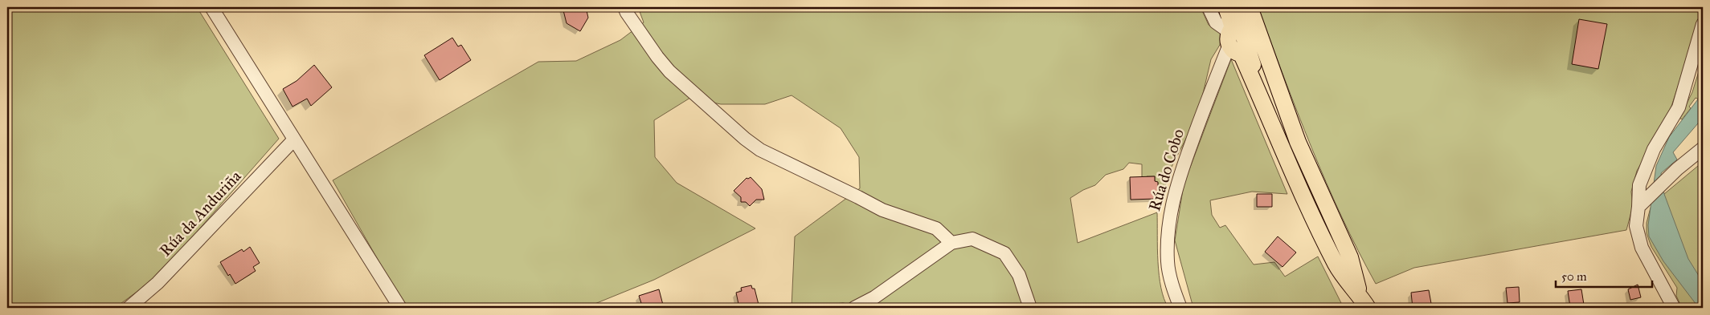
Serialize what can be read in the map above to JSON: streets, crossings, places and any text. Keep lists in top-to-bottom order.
{
  "streets": {
    "street": ["Rúa do Cobo", "Rúa da Anduriña"]
  },
  "scale_bar": "50 m"
}
